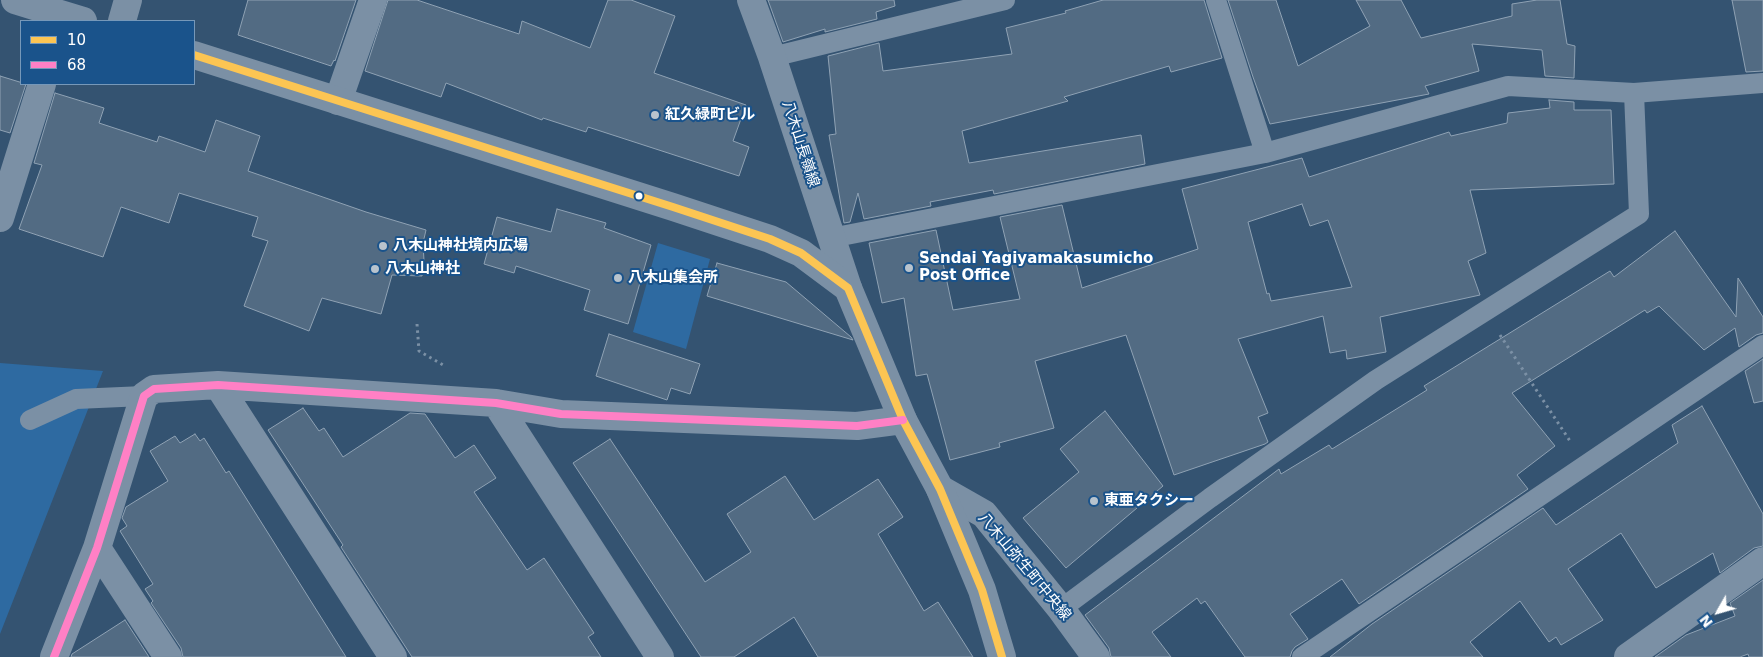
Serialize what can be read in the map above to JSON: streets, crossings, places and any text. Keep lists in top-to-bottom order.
{
  "streets": {
    "street": ["八木山長嶺線", "八木山弥生町中央線"]
  },
  "crossings": [
    ["八木山長嶺線", "八木山弥生町中央線"]
  ],
  "places": [
    "紅久緑町ビル",
    "八木山神社境内広場",
    "Sendai Yagiyamakasumicho Post Office",
    "八木山神社",
    "八木山集会所",
    "東亜タクシー"
  ],
  "lines": ["transit line 10", "transit line 68"],
  "legend": ["10", "68"],
  "north": "bottom left"
}
